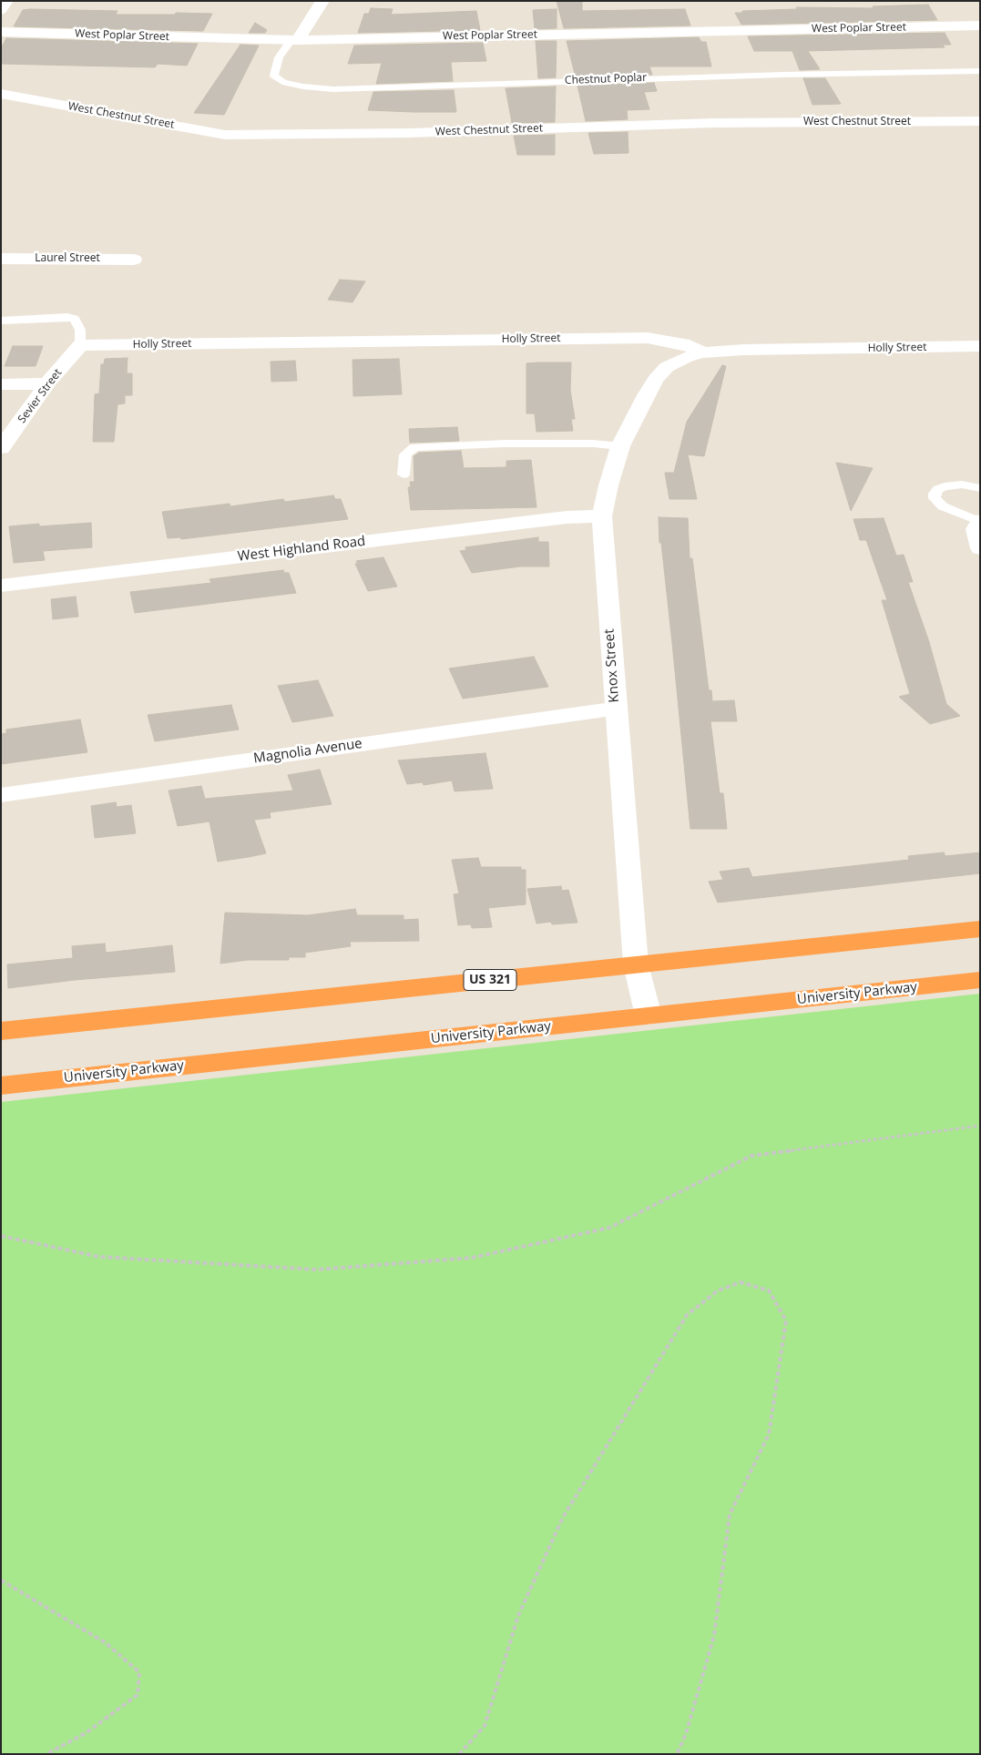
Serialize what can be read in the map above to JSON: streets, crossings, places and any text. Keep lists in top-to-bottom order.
{
  "streets": {
    "highway": ["US 321", "University Parkway"],
    "street": [
      "West Poplar Street",
      "West Chestnut Street",
      "Laurel Street",
      "Holly Street",
      "Sevier Street",
      "West Highland Road",
      "Knox Street",
      "Magnolia Avenue"
    ],
    "lane": ["Chestnut Poplar"]
  },
  "crossings": [
    ["West Poplar Street", "Chestnut Poplar"],
    ["Holly Street", "Sevier Street"],
    ["Holly Street", "Knox Street"],
    ["West Highland Road", "Knox Street"],
    ["Knox Street", "Magnolia Avenue"],
    ["Knox Street", "US 321"],
    ["Knox Street", "University Parkway"]
  ]
}
